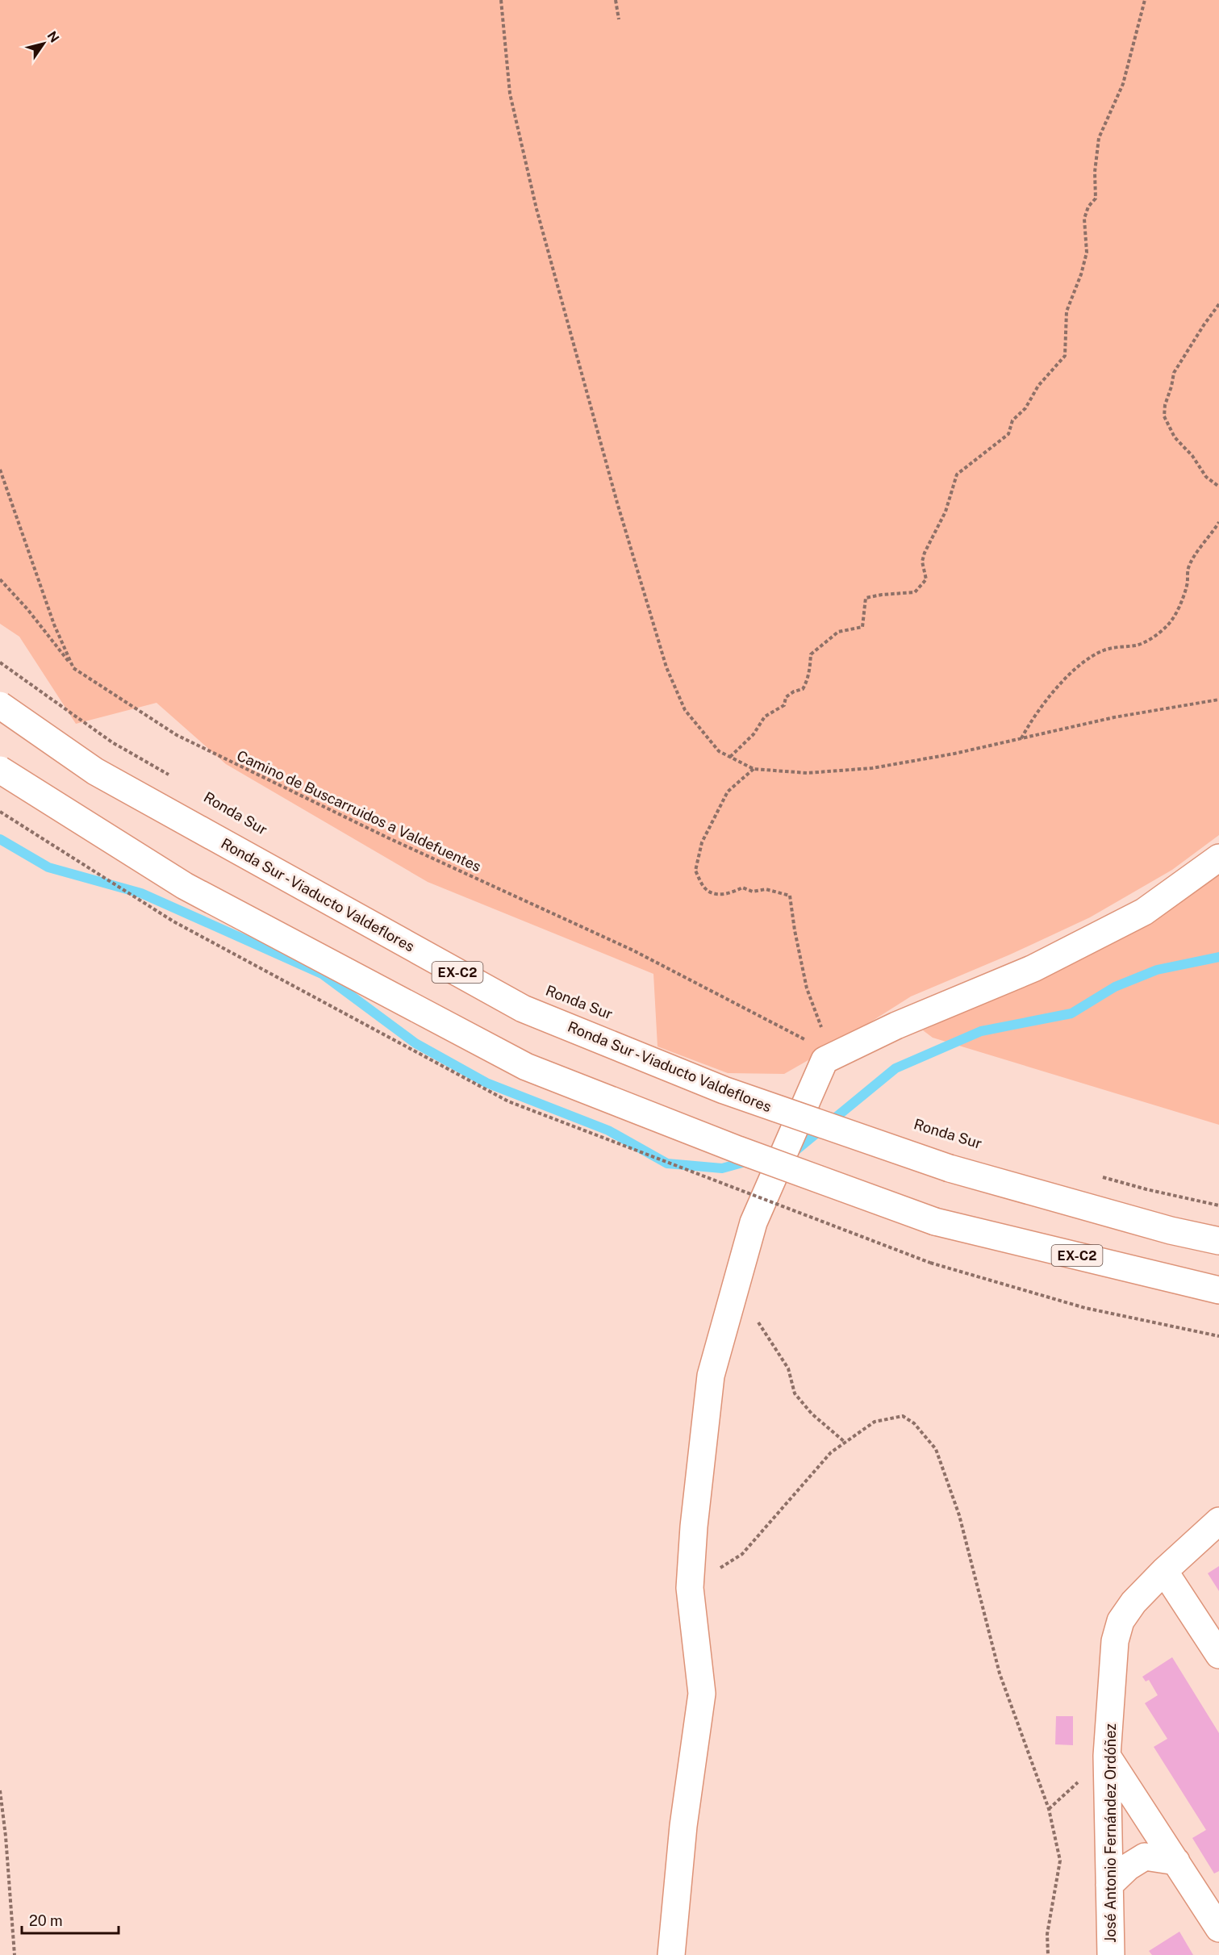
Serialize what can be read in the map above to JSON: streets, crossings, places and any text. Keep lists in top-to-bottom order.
{
  "streets": {
    "main road": ["Ronda Sur - Viaducto Valdeflores", "EX-C2", "José Antonio Fernández Ordóñez"],
    "path": ["Camino de Buscarruidos a Valdefuentes"]
  },
  "scale_bar": "20 m",
  "north": "top right"
}
